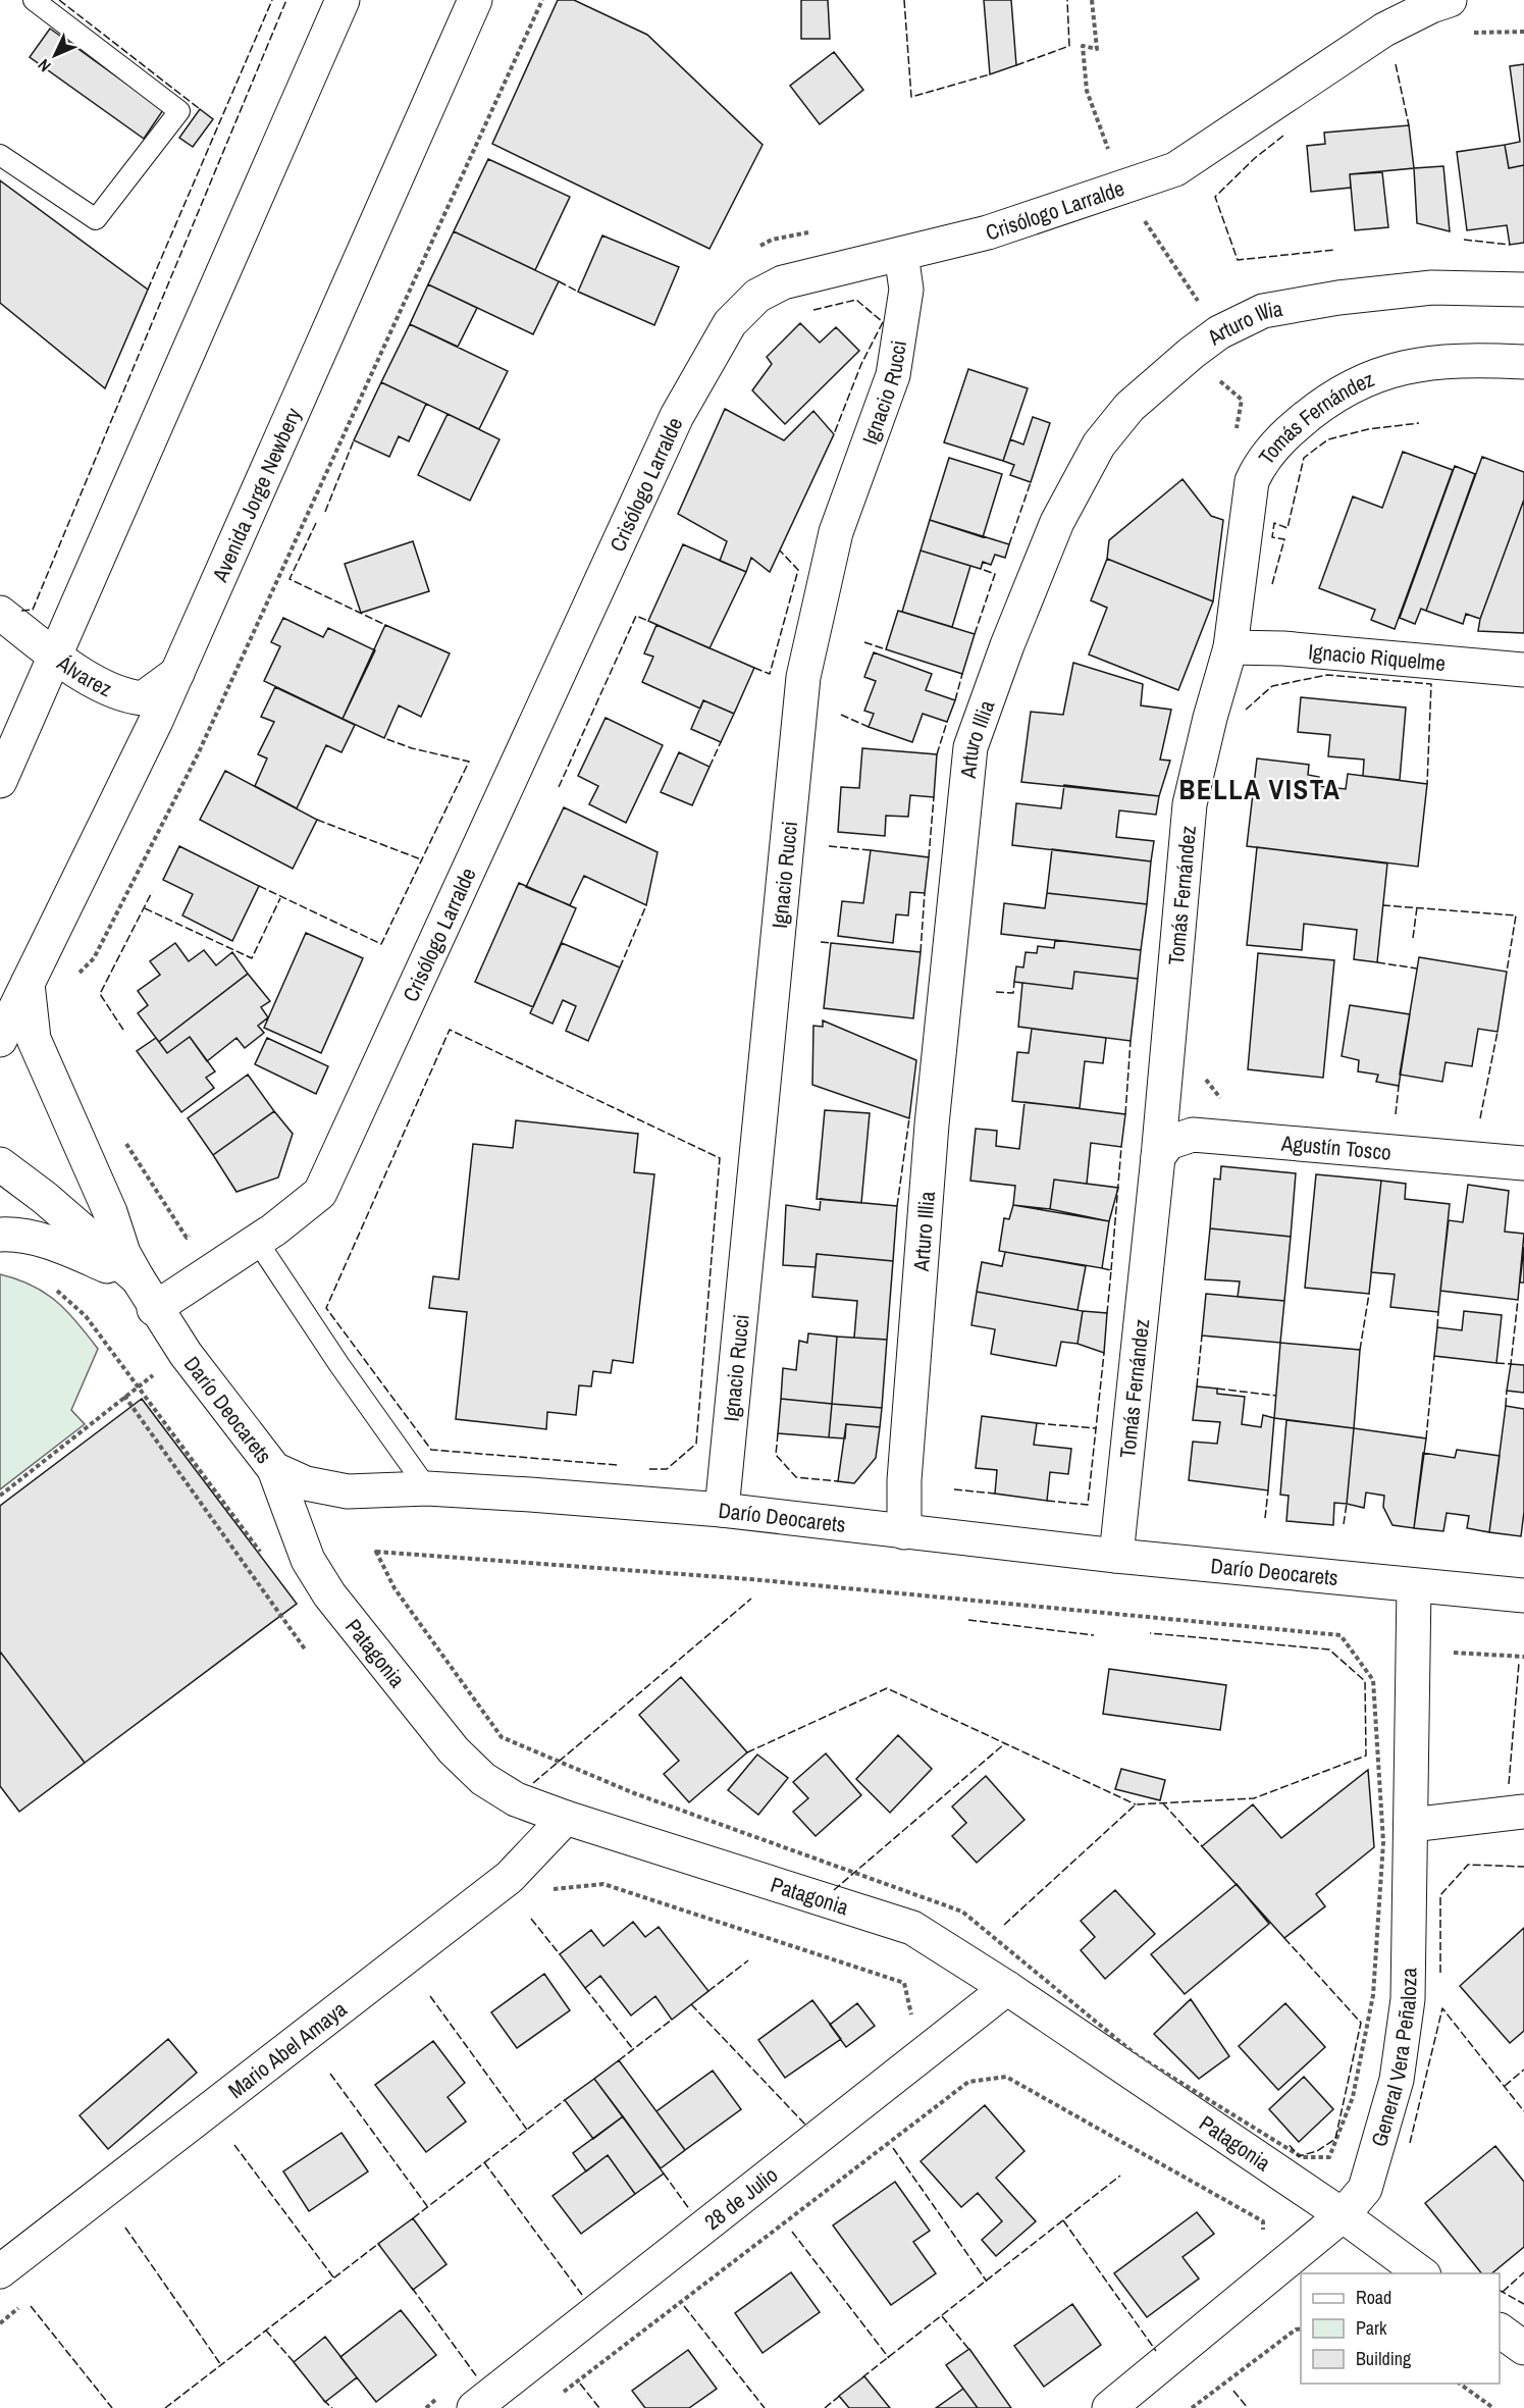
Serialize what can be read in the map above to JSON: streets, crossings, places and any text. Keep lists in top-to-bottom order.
{
  "streets": {
    "main road": [
      "Crisólogo Larralde",
      "Arturo Illia",
      "Ignacio Rucci",
      "Tomás Fernández",
      "Avenida Jorge Newbery",
      "Ignacio Riquelme",
      "Álvarez",
      "Agustín Tosco",
      "Darío Deocarets",
      "Patagonia",
      "Mario Abel Amaya",
      "General Vera Peñaloza",
      "28 de Julio"
    ]
  },
  "crossings": [
    ["Crisólogo Larralde", "Ignacio Rucci"],
    ["Crisólogo Larralde", "Darío Deocarets"],
    ["Arturo Illia", "Darío Deocarets"],
    ["Ignacio Rucci", "Darío Deocarets"],
    ["Tomás Fernández", "Ignacio Riquelme"],
    ["Tomás Fernández", "Agustín Tosco"],
    ["Tomás Fernández", "Darío Deocarets"],
    ["Avenida Jorge Newbery", "Álvarez"],
    ["Avenida Jorge Newbery", "Darío Deocarets"],
    ["Darío Deocarets", "Patagonia"],
    ["Darío Deocarets", "General Vera Peñaloza"],
    ["Patagonia", "Mario Abel Amaya"],
    ["Patagonia", "General Vera Peñaloza"],
    ["Patagonia", "28 de Julio"]
  ],
  "districts": ["BELLA VISTA"],
  "legend": ["Road", "Park", "Building"],
  "north": "bottom left"
}
